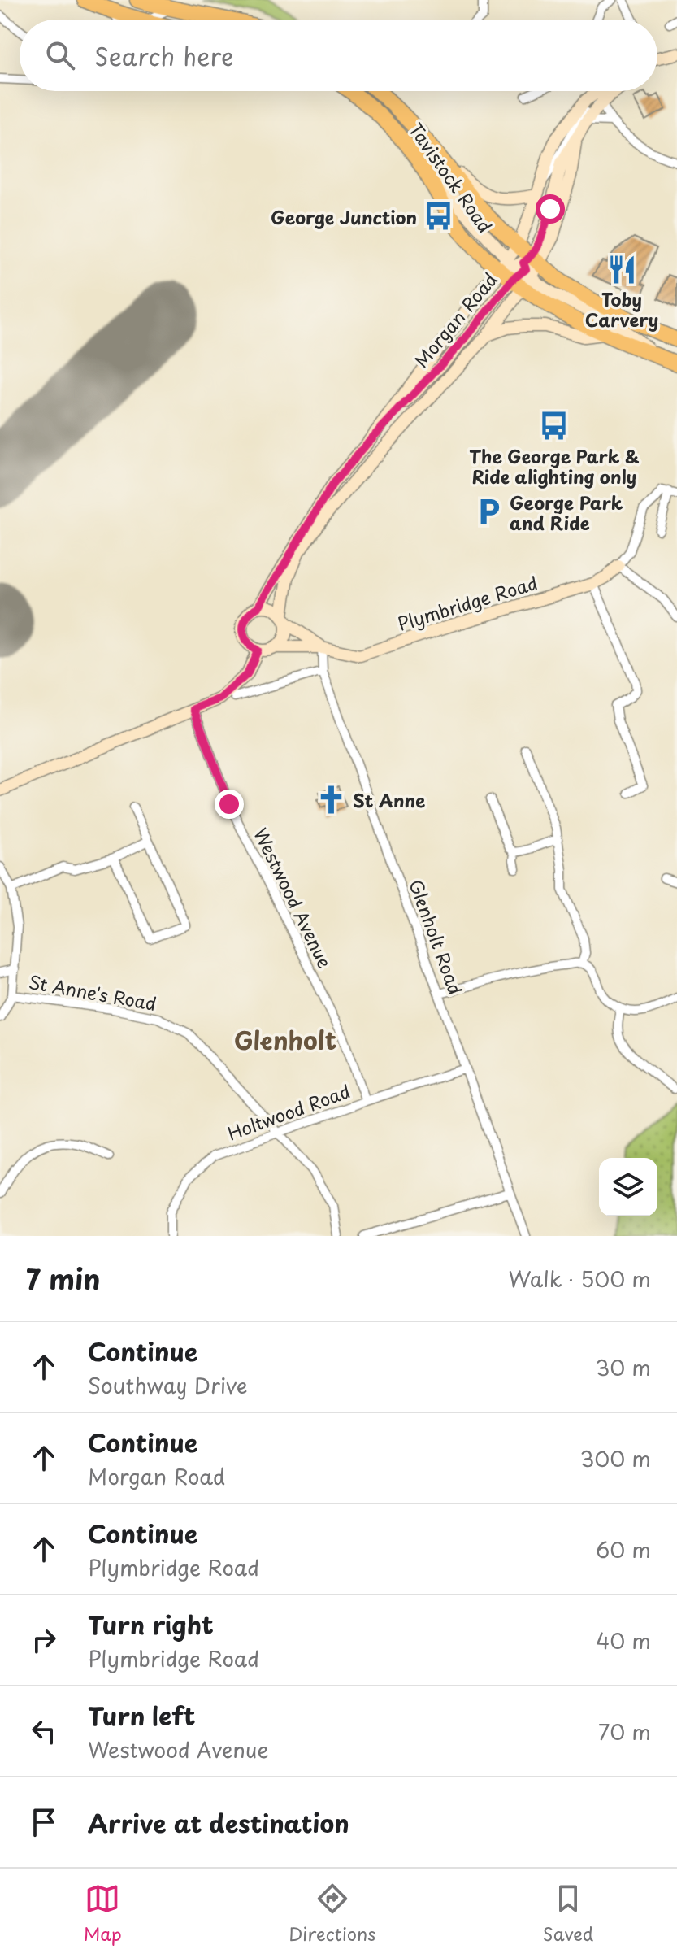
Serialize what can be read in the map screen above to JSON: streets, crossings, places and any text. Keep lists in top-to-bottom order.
{
  "streets": {
    "highway": ["Tavistock Road"],
    "main road": ["Morgan Road", "Plymbridge Road"],
    "street": [
      "Westwood Avenue",
      "Glenholt Road",
      "St Anne's Road",
      "Holtwood Road"
    ]
  },
  "crossings": [
    ["Tavistock Road", "Morgan Road"],
    ["Morgan Road", "Plymbridge Road"],
    ["Plymbridge Road", "Glenholt Road"],
    ["Westwood Avenue", "Holtwood Road"],
    ["Glenholt Road", "Holtwood Road"],
    ["St Anne's Road", "Holtwood Road"]
  ],
  "districts": ["Glenholt"],
  "places": {
    "bus stop": ["George Junction", "The George Park & Ride alighting only"],
    "restaurant": ["Toby Carvery"],
    "parking": ["George Park and Ride"],
    "church": ["St Anne"]
  },
  "page": {
    "search": "Search here",
    "heading": ["7 min", "Walk · 500 m"],
    "list": [
      ["Continue", "Southway Drive", "30 m"],
      ["Continue", "Morgan Road", "300 m"],
      ["Continue", "Plymbridge Road", "60 m"],
      ["Turn right", "Plymbridge Road", "40 m"],
      ["Turn left", "Westwood Avenue", "70 m"],
      "Arrive at destination"
    ],
    "nav": ["Map", "Directions", "Saved"]
  }
}
